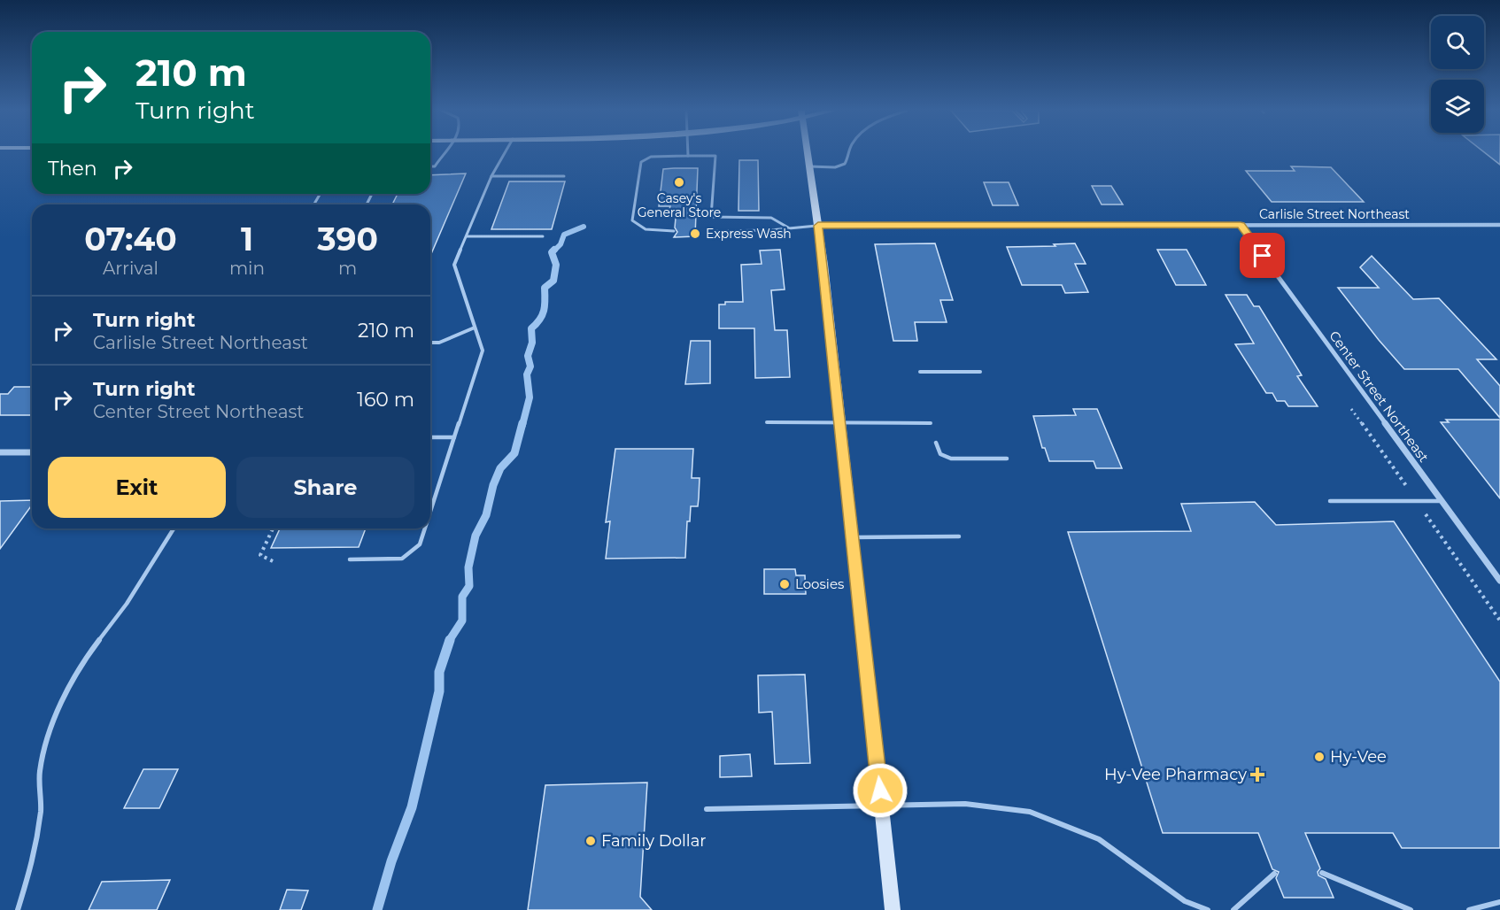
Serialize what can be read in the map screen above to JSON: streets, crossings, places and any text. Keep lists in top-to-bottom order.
{
  "streets": {
    "street": ["Carlisle Street Northeast", "Center Street Northeast"]
  },
  "crossings": [
    ["Carlisle Street Northeast", "Center Street Northeast"]
  ],
  "places": {
    "other": [
      "Casey's General Store",
      "Express Wash",
      "Loosies",
      "Hy-Vee",
      "Family Dollar"
    ],
    "health": ["Hy-Vee Pharmacy"]
  },
  "page": {
    "turn": ["210 m", "Turn right"],
    "then": "Then",
    "eta": [
      "07:40",
      "Arrival",
      "1",
      "min",
      "390",
      "m"
    ],
    "list": [
      {
        "name": "Turn right",
        "note": "Carlisle Street Northeast",
        "value": "210 m"
      },
      {
        "name": "Turn right",
        "note": "Center Street Northeast",
        "value": "160 m"
      }
    ],
    "buttons": ["Exit", "Share"]
  }
}
